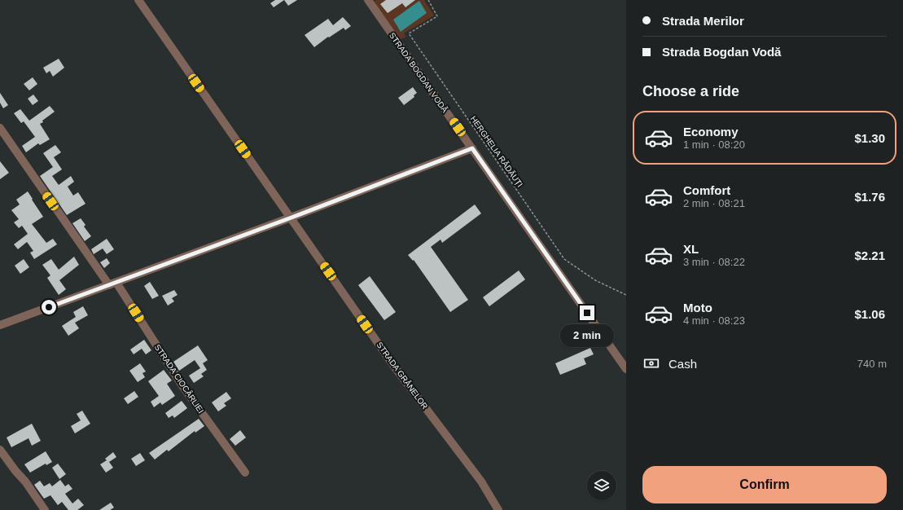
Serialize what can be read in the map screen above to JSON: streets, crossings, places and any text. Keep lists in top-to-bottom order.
{
  "streets": {
    "street": ["STRADA BOGDAN VODĂ", "STRADA GRÂNELOR", "STRADA CIOCÂRLIEI"],
    "path": ["HERGHELIA RĂDĂUȚI"]
  },
  "page": {
    "banner": ["Strada Merilor", "Strada Bogdan Vodă"],
    "heading": "Choose a ride",
    "list": [
      {
        "name": "Economy",
        "note": "1 min · 08:20",
        "value": "$1.30"
      },
      {
        "name": "Comfort",
        "note": "2 min · 08:21",
        "value": "$1.76"
      },
      {
        "name": "XL",
        "note": "3 min · 08:22",
        "value": "$2.21"
      },
      {
        "name": "Moto",
        "note": "4 min · 08:23",
        "value": "$1.06"
      }
    ],
    "bubble": "2 min",
    "pay": ["Cash", "740 m"],
    "buttons": "Confirm"
  }
}
